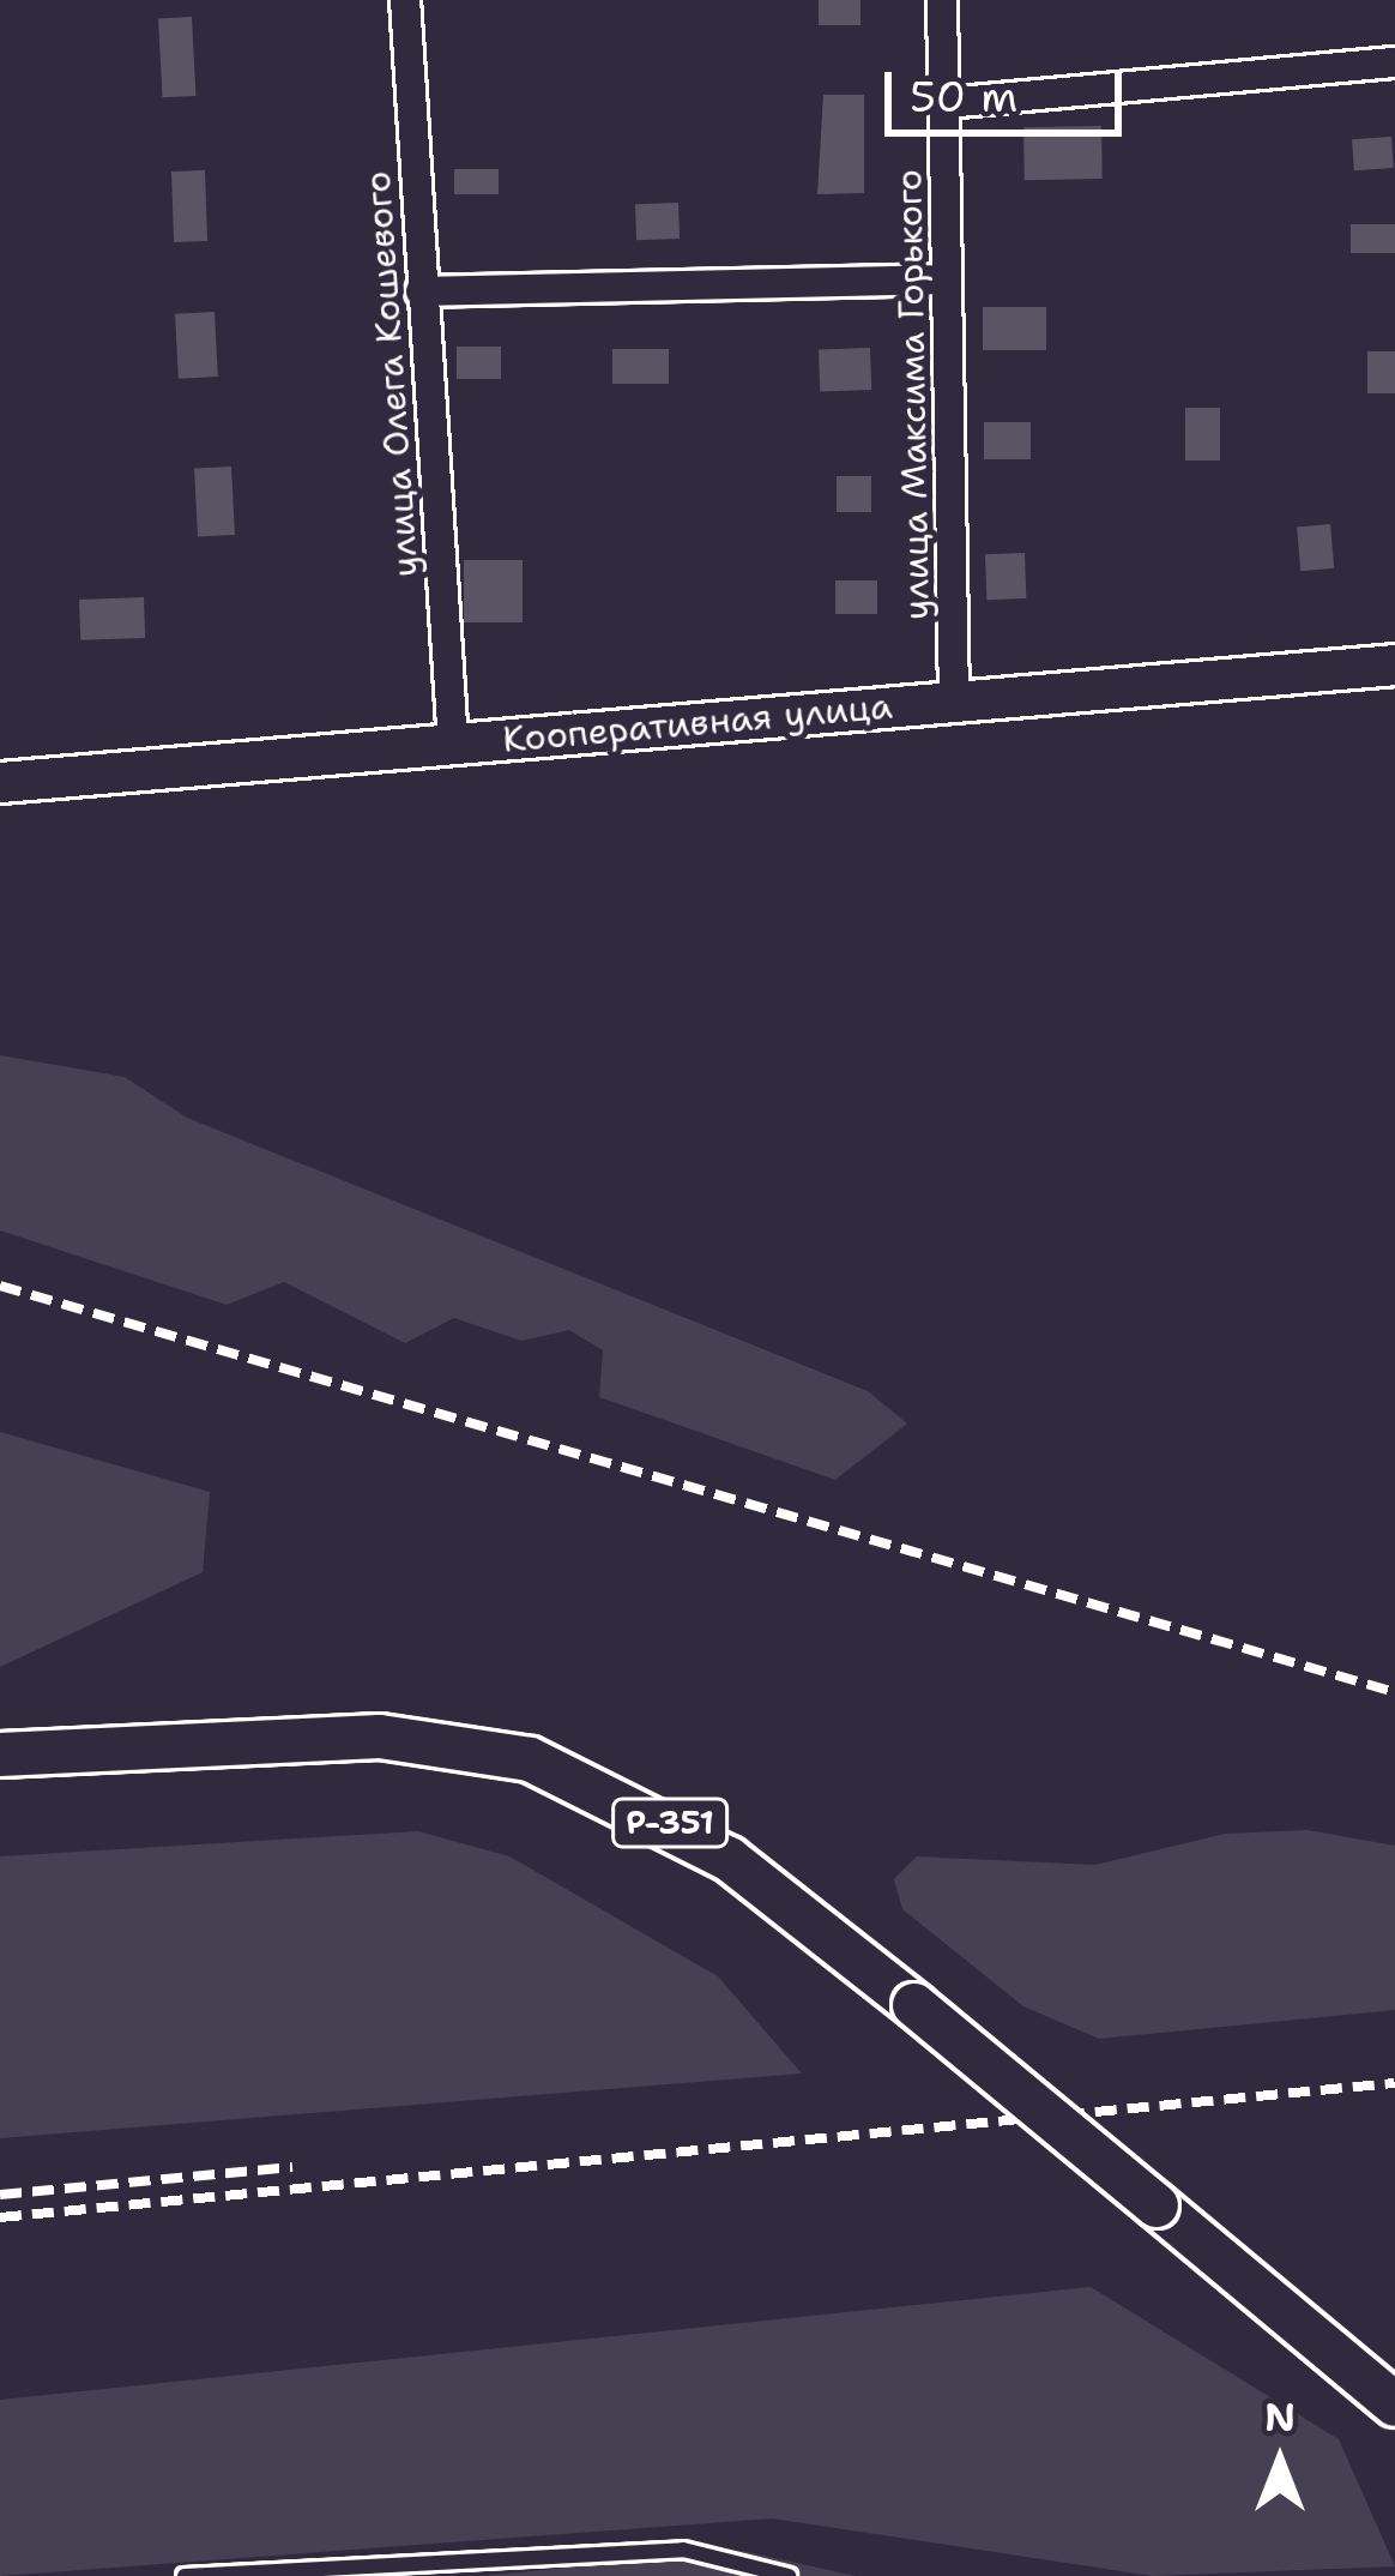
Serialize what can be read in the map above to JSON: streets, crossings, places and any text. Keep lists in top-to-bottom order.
{
  "streets": {
    "main road": ["Кооперативная улица", "Р-351"],
    "street": ["улица Олега Кошевого", "улица Максима Горького"]
  },
  "crossings": [
    ["улица Олега Кошевого", "Кооперативная улица"],
    ["улица Максима Горького", "Кооперативная улица"]
  ],
  "scale_bar": "50 m",
  "north": "top"
}
